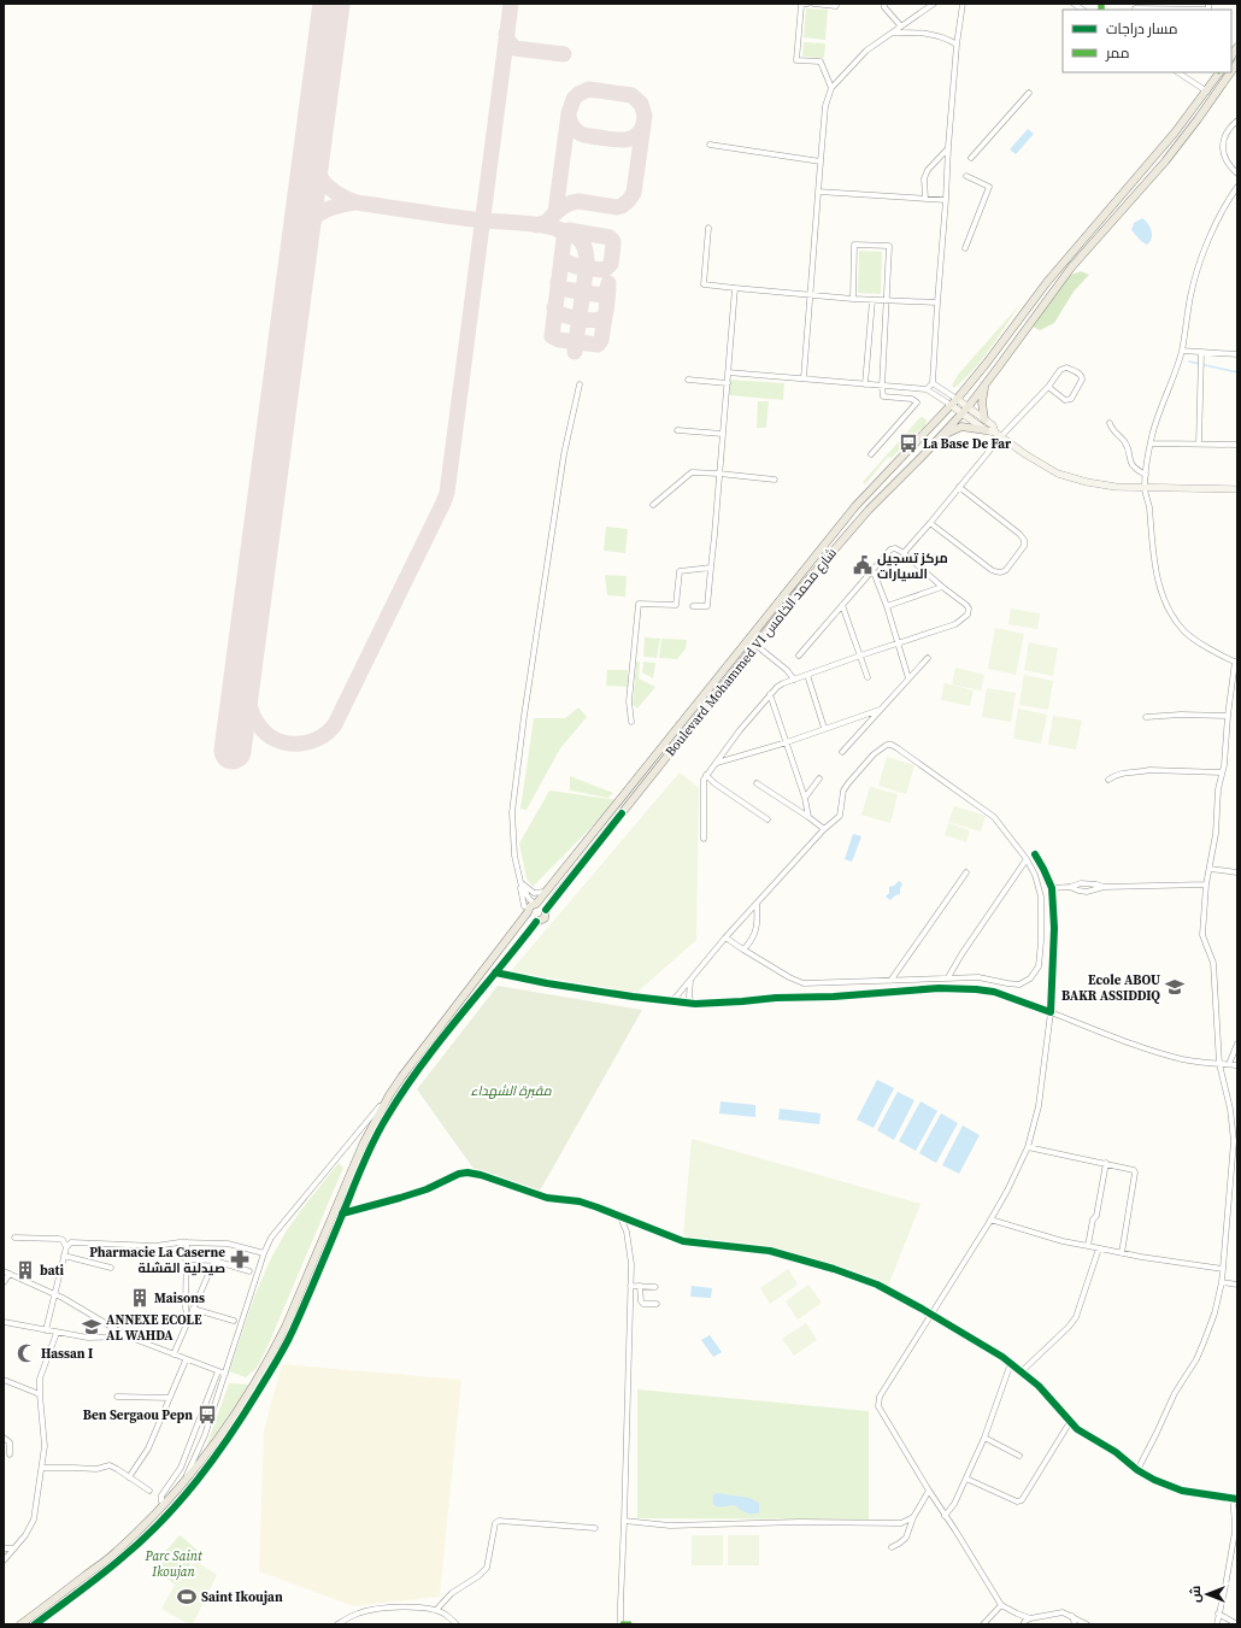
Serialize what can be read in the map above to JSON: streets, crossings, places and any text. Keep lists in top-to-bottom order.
{
  "streets": {
    "main road": ["Boulevard Mohammed VI شارع محمد الخامس"]
  },
  "parks": ["مقبرة الشهداء", "Parc Saint Ikoujan"],
  "places": {
    "bus stop": ["La Base De Far", "Ben Sergaou Pepn"],
    "public building": ["مركز تسجيل السيارات"],
    "school or university": ["Ecole ABOU BAKR ASSIDDIQ", "ANNEXE ECOLE AL WAHDA"],
    "pharmacy": ["Pharmacie La Caserne صيدلية القشلة"],
    "building": ["bati", "Maisons"],
    "mosque": ["Hassan I"],
    "sports": ["Saint Ikoujan"]
  },
  "legend": ["مسار دراجات", "ممر"],
  "north": "left"
}
